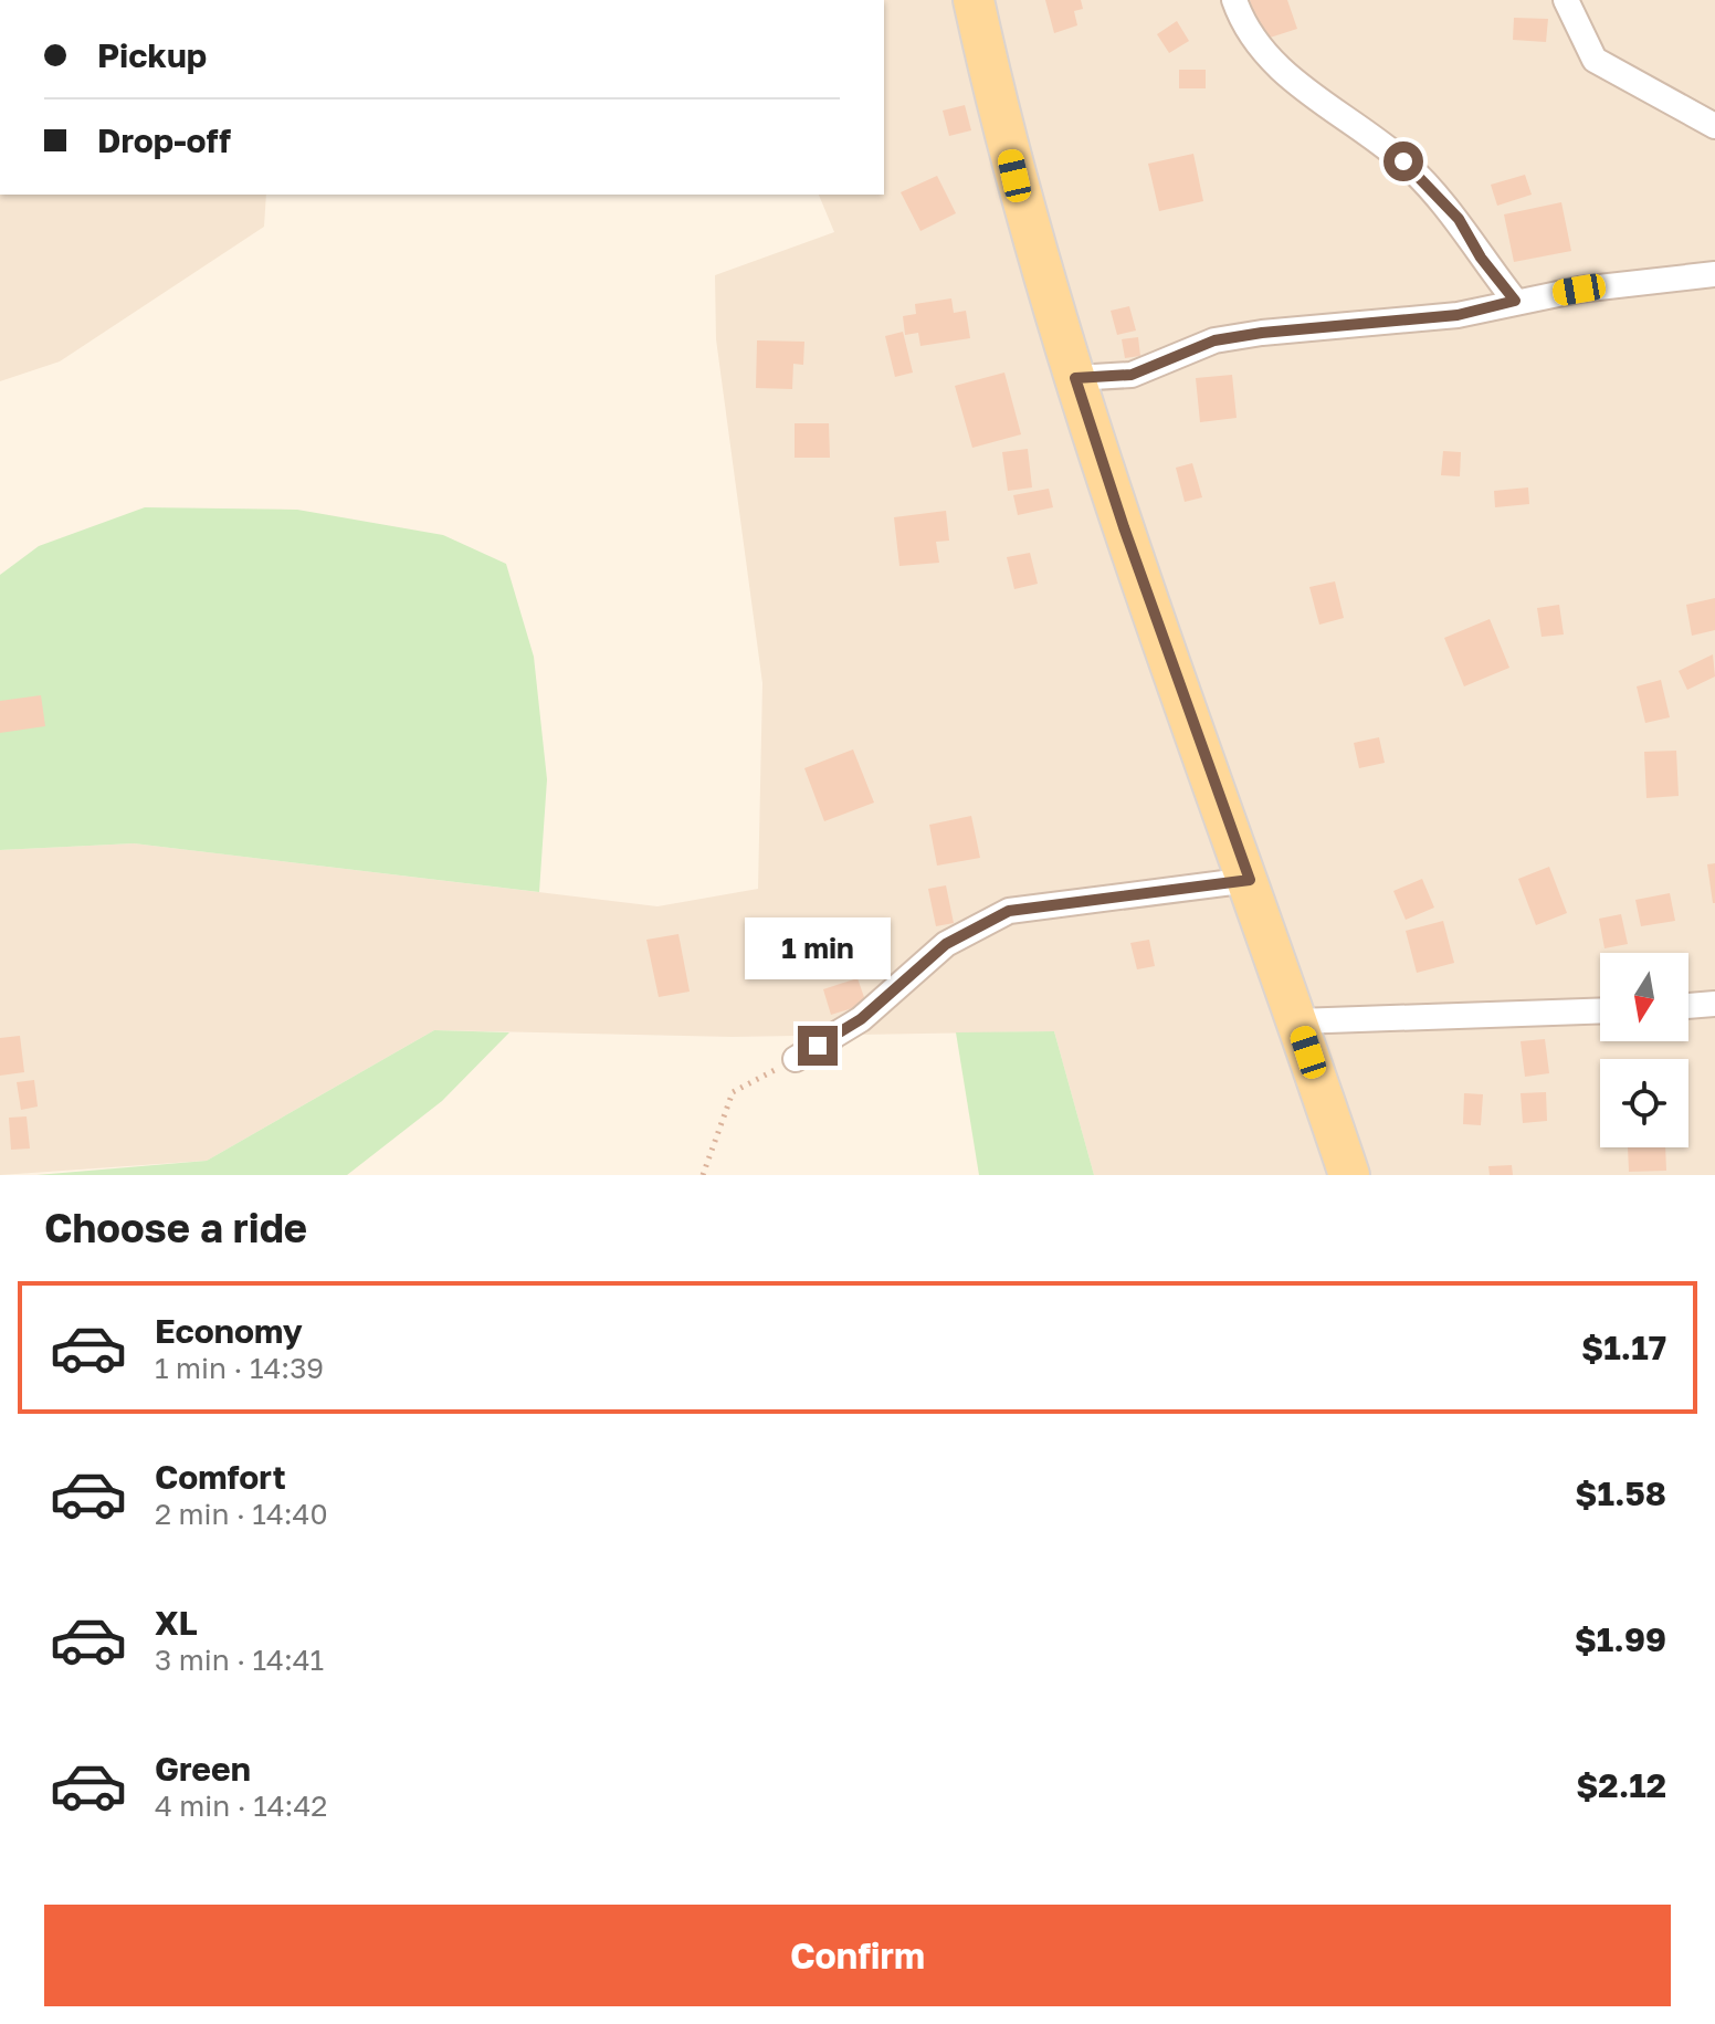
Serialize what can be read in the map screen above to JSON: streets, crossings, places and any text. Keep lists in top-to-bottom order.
{
  "north": "bottom",
  "page": {
    "banner": ["Pickup", "Drop-off"],
    "bubble": "1 min",
    "heading": "Choose a ride",
    "list": [
      {
        "name": "Economy",
        "note": "1 min · 14:39",
        "value": "$1.17"
      },
      {
        "name": "Comfort",
        "note": "2 min · 14:40",
        "value": "$1.58"
      },
      {
        "name": "XL",
        "note": "3 min · 14:41",
        "value": "$1.99"
      },
      {
        "name": "Green",
        "note": "4 min · 14:42",
        "value": "$2.12"
      }
    ],
    "buttons": "Confirm"
  }
}
